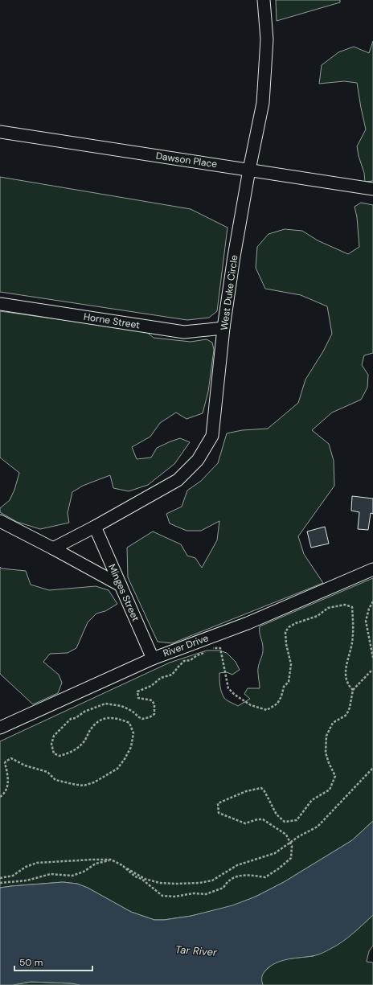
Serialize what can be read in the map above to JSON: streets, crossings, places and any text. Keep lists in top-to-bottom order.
{
  "streets": {
    "street": [
      "Dawson Place",
      "West Duke Circle",
      "Horne Street",
      "Minges Street",
      "River Drive"
    ]
  },
  "crossings": [
    ["Dawson Place", "West Duke Circle"],
    ["West Duke Circle", "Horne Street"],
    ["West Duke Circle", "Minges Street"],
    ["Minges Street", "River Drive"]
  ],
  "water": ["Tar River"],
  "scale_bar": "50 m"
}
